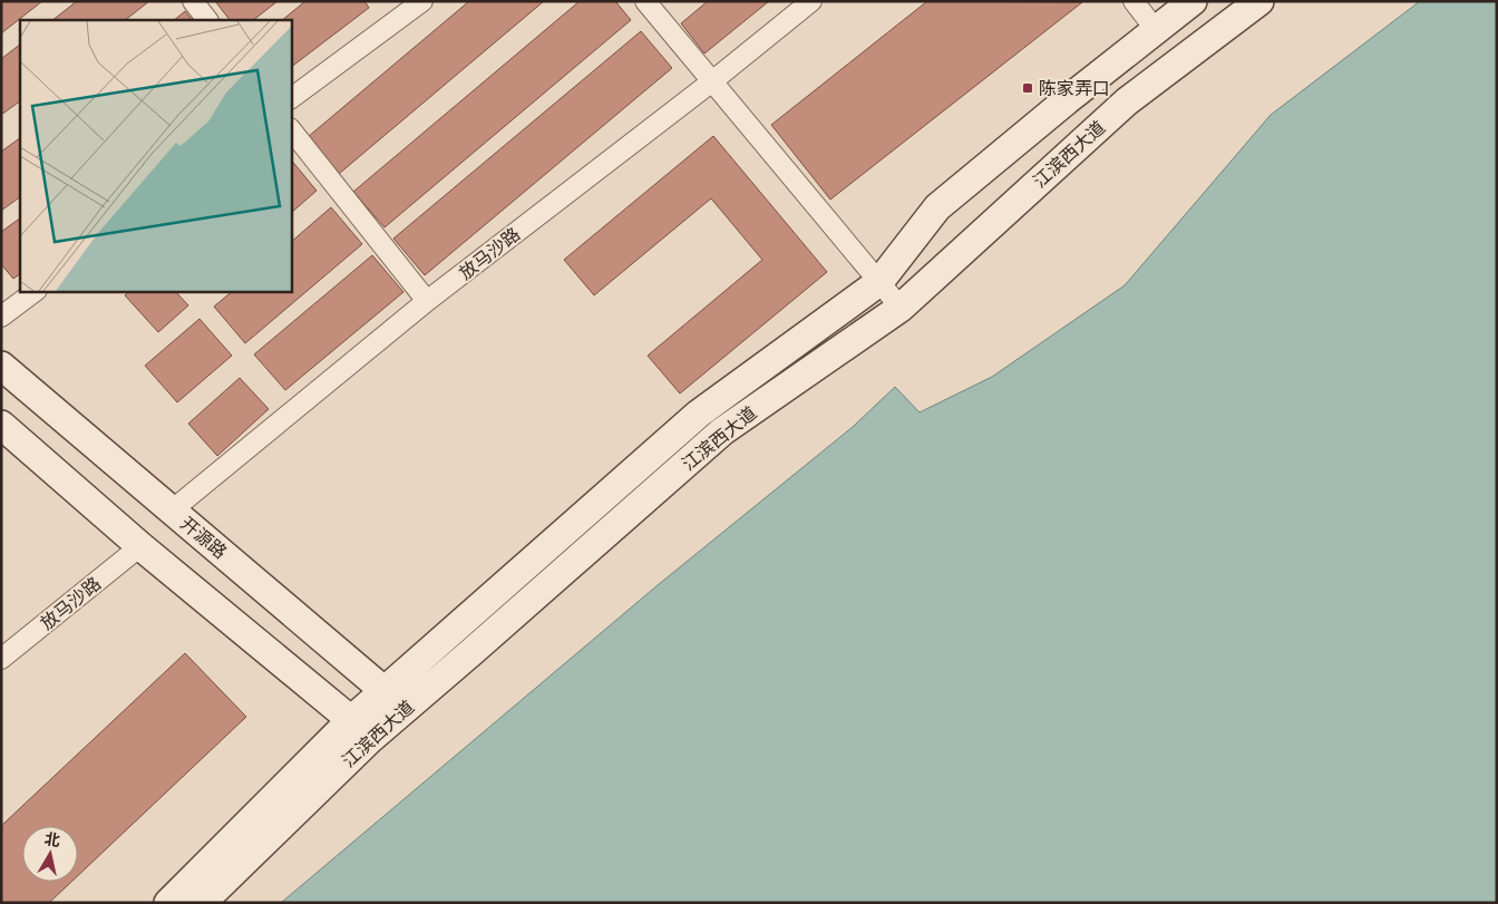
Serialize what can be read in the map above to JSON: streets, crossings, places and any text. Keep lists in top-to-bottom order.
{
  "streets": {
    "main road": ["江滨西大道", "开源路"],
    "street": ["放马沙路"]
  },
  "crossings": [
    ["江滨西大道", "开源路"],
    ["放马沙路", "开源路"]
  ],
  "places": {
    "transit": ["陈家弄口"]
  },
  "north": "top"
}
